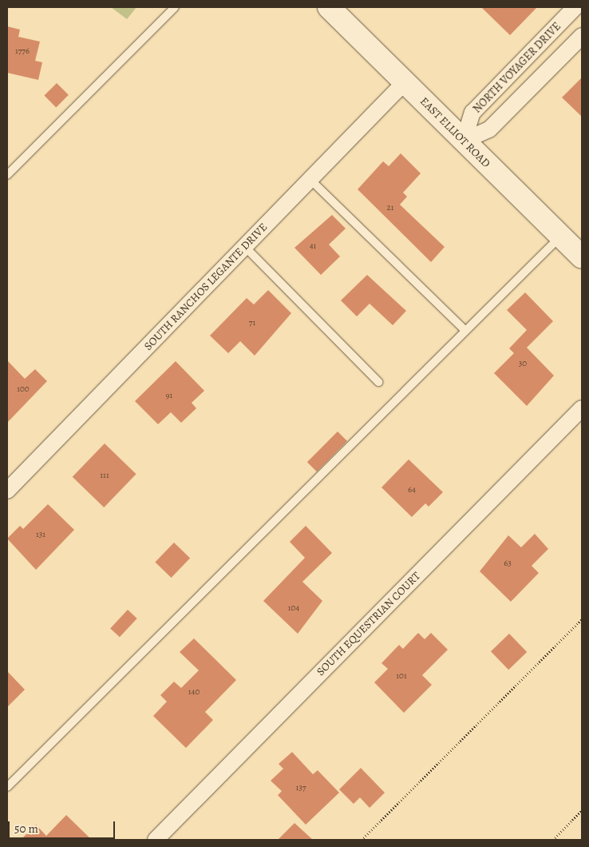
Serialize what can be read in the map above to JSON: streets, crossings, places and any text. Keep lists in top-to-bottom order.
{
  "streets": {
    "main road": ["EAST ELLIOT ROAD"],
    "street": ["NORTH VOYAGER DRIVE", "SOUTH RANCHOS LEGANTE DRIVE", "SOUTH EQUESTRIAN COURT"]
  },
  "crossings": [
    ["NORTH VOYAGER DRIVE", "EAST ELLIOT ROAD"],
    ["EAST ELLIOT ROAD", "SOUTH RANCHOS LEGANTE DRIVE"]
  ],
  "house_numbers": [
    "1776",
    "21",
    "41",
    "71",
    "30",
    "100",
    "91",
    "111",
    "64",
    "131",
    "63",
    "104",
    "101",
    "140",
    "137"
  ],
  "scale_bar": "50 m"
}
